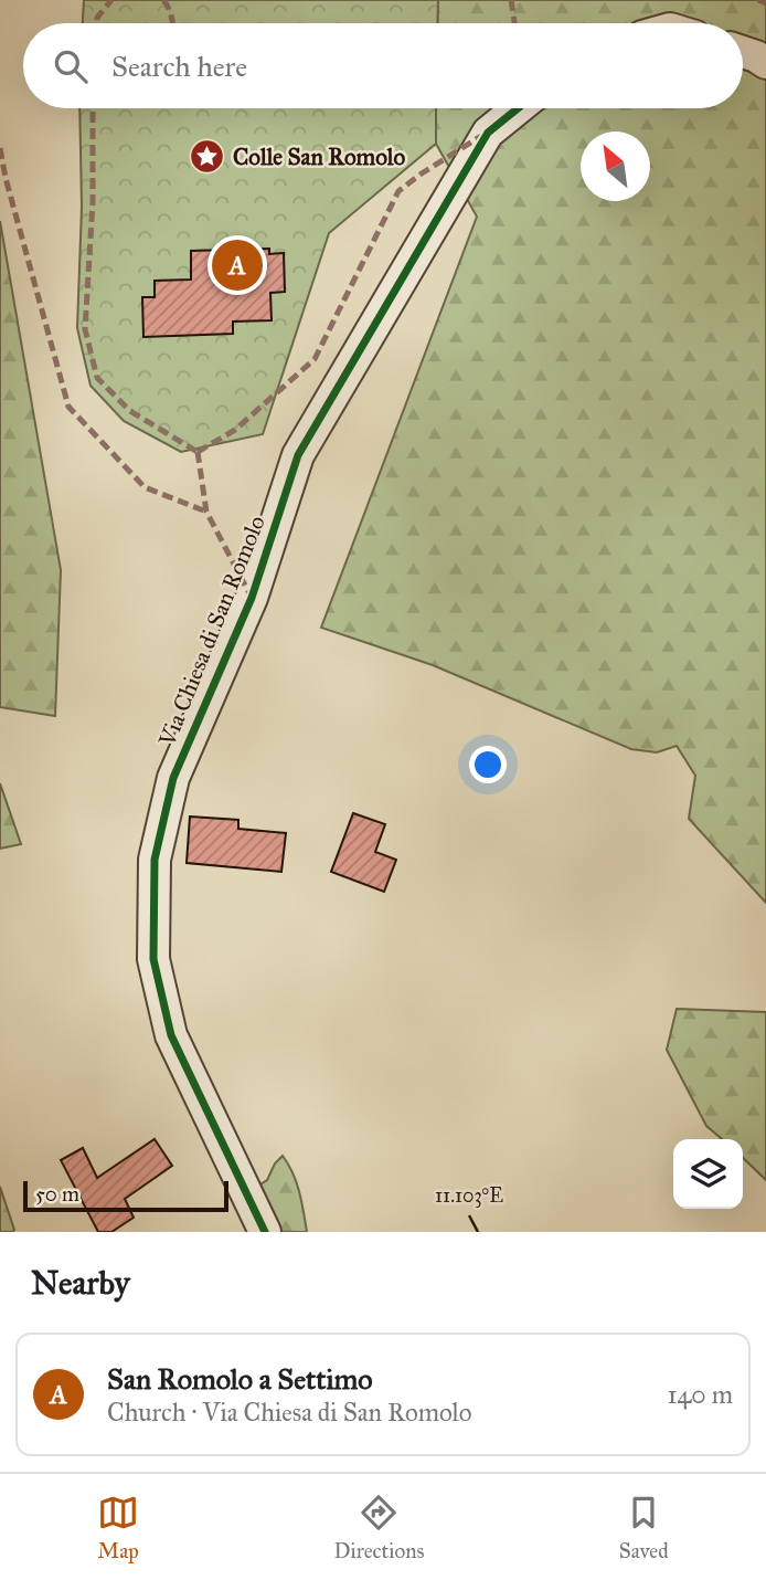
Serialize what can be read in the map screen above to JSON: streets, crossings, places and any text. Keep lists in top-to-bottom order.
{
  "streets": {
    "street": ["Via Chiesa di San Romolo"]
  },
  "places": {
    "place": ["Colle San Romolo"]
  },
  "scale_bar": "50 m",
  "north": "top left",
  "page": {
    "search": "Search here",
    "pins": "A",
    "scale": "50 m",
    "heading": "Nearby",
    "list": [
      {
        "mark": "A",
        "name": "San Romolo a Settimo",
        "note": "Church · Via Chiesa di San Romolo",
        "value": "140 m"
      }
    ],
    "nav": ["Map", "Directions", "Saved"]
  },
  "coordinates": ["11.103°E"]
}
